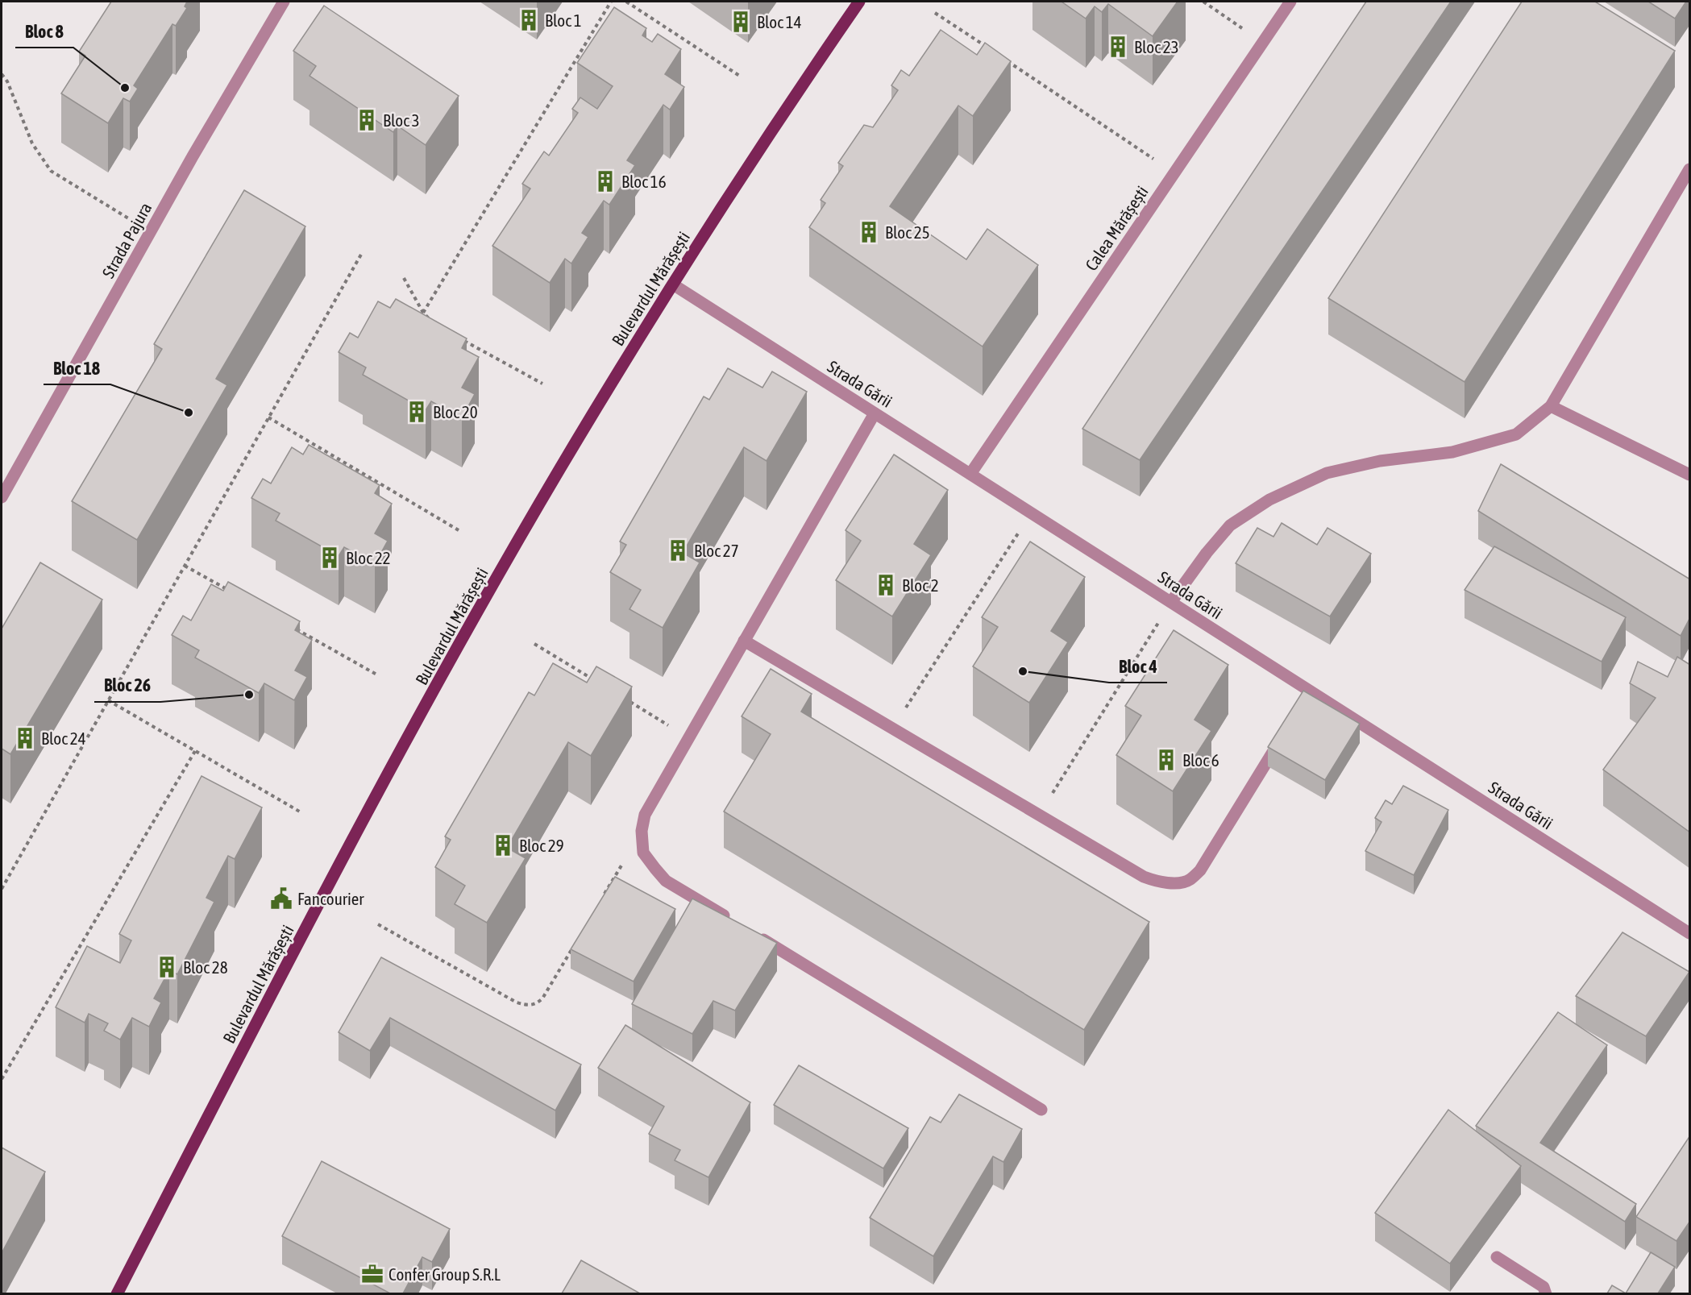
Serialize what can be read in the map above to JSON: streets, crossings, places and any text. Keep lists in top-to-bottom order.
{
  "streets": {
    "main road": ["Bulevardul Mărășești"],
    "street": ["Calea Mărășești", "Strada Pajura", "Strada Gării"]
  },
  "crossings": [
    ["Calea Mărășești", "Strada Gării"],
    ["Bulevardul Mărășești", "Strada Gării"]
  ],
  "places": {
    "building": [
      "Bloc 1",
      "Bloc 14",
      "Bloc 23",
      "Bloc 3",
      "Bloc 16",
      "Bloc 25",
      "Bloc 20",
      "Bloc 27",
      "Bloc 22",
      "Bloc 2",
      "Bloc 24",
      "Bloc 6",
      "Bloc 29",
      "Bloc 28"
    ],
    "other": [
      "Bloc 8",
      "Bloc 18",
      "Bloc 4",
      "Bloc 26"
    ],
    "public building": ["Fancourier"],
    "office": ["Confer Group S.R.L"]
  }
}
